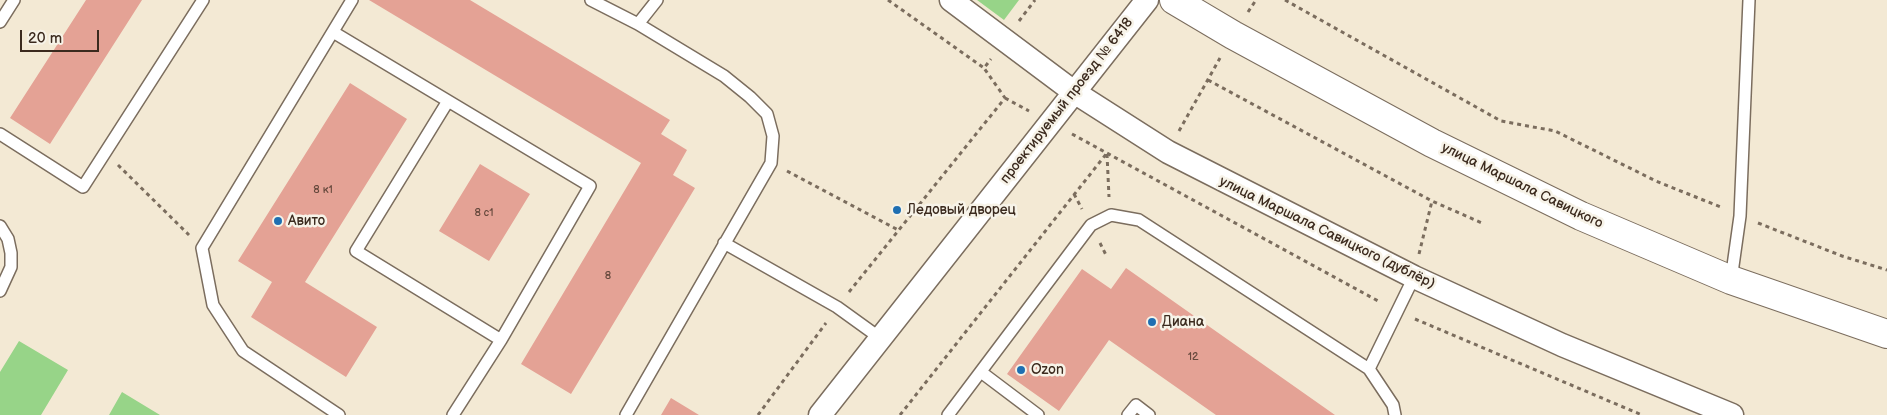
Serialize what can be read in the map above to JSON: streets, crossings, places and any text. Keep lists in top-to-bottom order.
{
  "streets": {
    "street": ["проектируемый проезд № 6418", "улица Маршала Савицкого", "улица Маршала Савицкого (дублёр)"]
  },
  "crossings": [
    ["проектируемый проезд № 6418", "улица Маршала Савицкого (дублёр)"]
  ],
  "places": [
    "Ледовый дворец",
    "Авито",
    "Диана",
    "Ozon"
  ],
  "house_numbers": [
    "8 к1",
    "8 с1",
    "8",
    "12"
  ],
  "scale_bar": "20 m"
}
